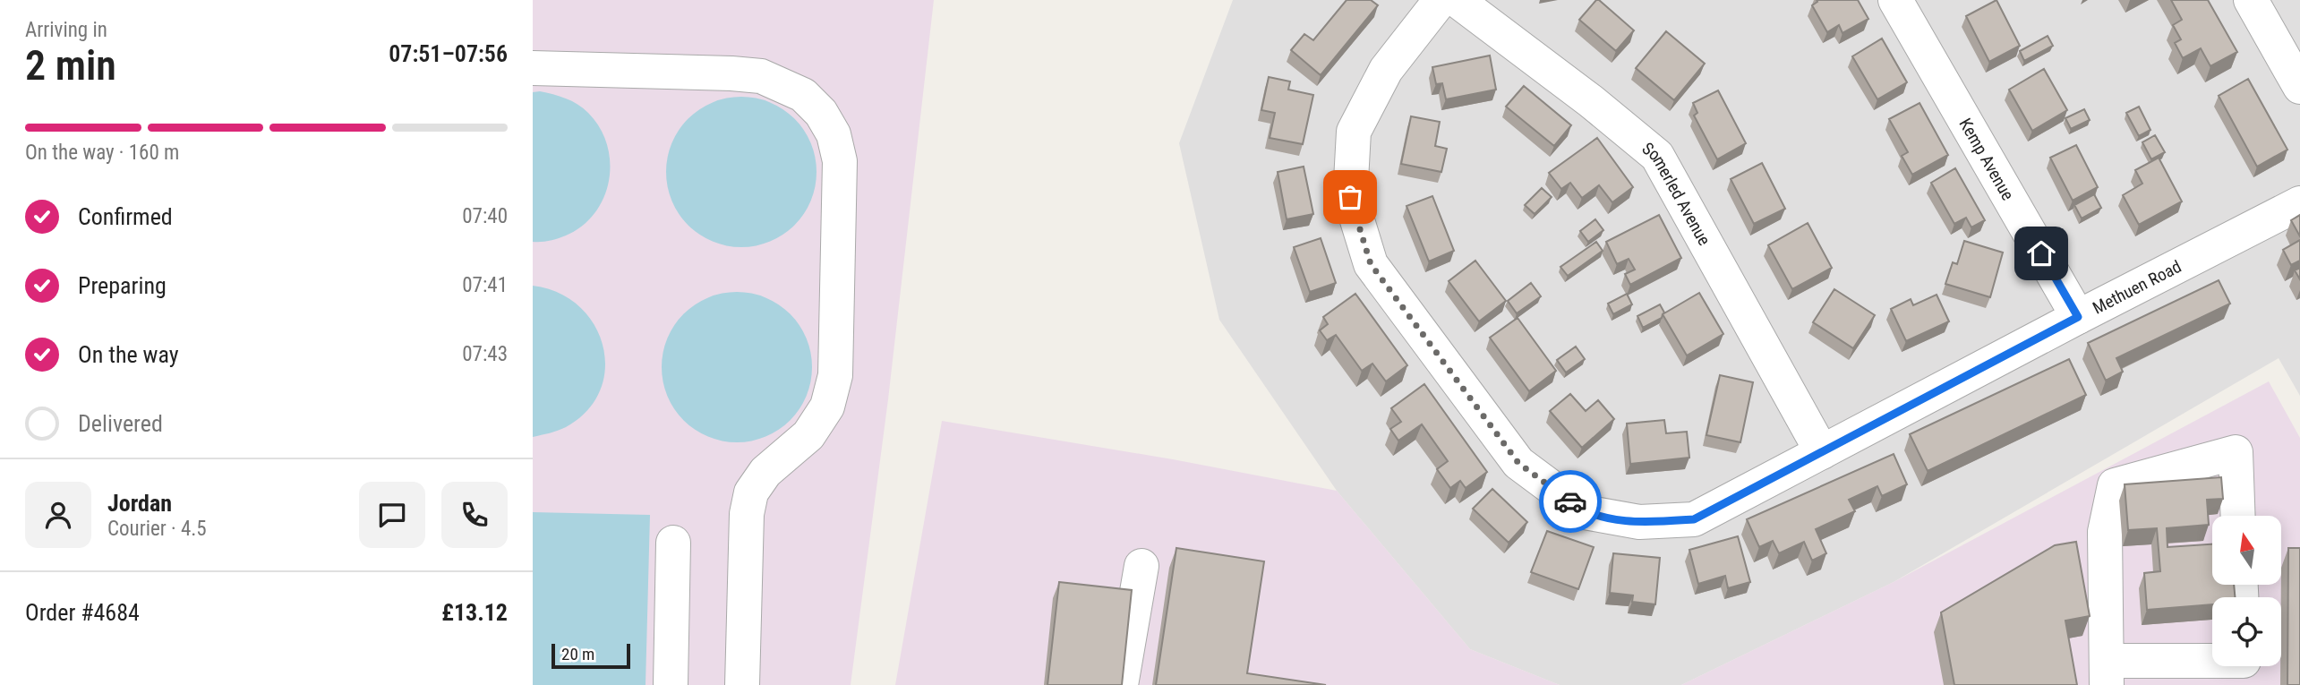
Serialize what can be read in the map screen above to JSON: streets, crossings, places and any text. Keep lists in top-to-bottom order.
{
  "streets": {
    "street": ["Kemp Avenue", "Somerled Avenue", "Methuen Road"]
  },
  "crossings": [
    ["Kemp Avenue", "Methuen Road"],
    ["Somerled Avenue", "Methuen Road"]
  ],
  "scale_bar": "20 m",
  "north": "top",
  "page": {
    "heading": ["2 min", "Arriving in", "07:51–07:56"],
    "panel": [
      "Jordan",
      "Courier · 4.5",
      "Order #4684",
      "£13.12"
    ],
    "bar": "On the way · 160 m",
    "list": [
      ["Confirmed", "07:40"],
      ["Preparing", "07:41"],
      ["On the way", "07:43"],
      "Delivered"
    ],
    "scale": "20 m"
  }
}
